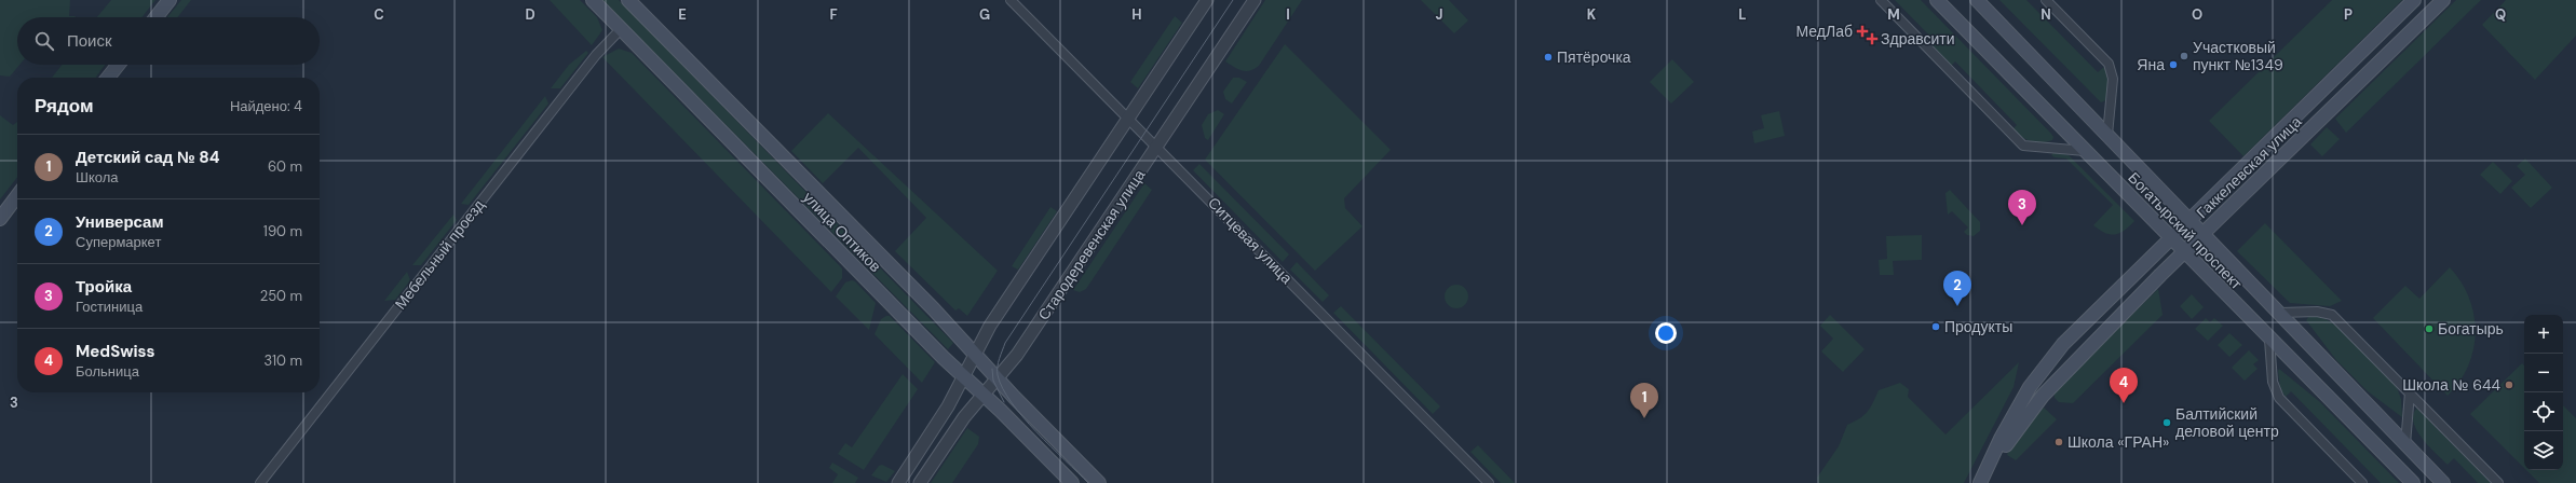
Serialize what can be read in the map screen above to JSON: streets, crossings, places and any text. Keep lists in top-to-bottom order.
{
  "streets": {
    "main road": ["Гаккелевская улица", "Богатырский проспект", "улица Оптиков"],
    "street": ["Ситцевая улица", "Стародеревенская улица", "Мебельный проезд"]
  },
  "crossings": [
    ["Гаккелевская улица", "Богатырский проспект"],
    ["улица Оптиков", "Стародеревенская улица"],
    ["улица Оптиков", "Мебельный проезд"],
    ["Ситцевая улица", "Стародеревенская улица"]
  ],
  "places": {
    "health": ["МедЛаб", "Здравсити"],
    "other": [
      "Участковый пункт №1349",
      "Пятёрочка",
      "Яна",
      "Продукты",
      "Богатырь",
      "Школа № 644",
      "Балтийский деловой центр",
      "Школа «ГРАН»"
    ]
  },
  "page": {
    "search": "Поиск",
    "heading": ["Рядом", "Найдено: 4"],
    "list": [
      {
        "mark": "1",
        "name": "Детский сад № 84",
        "note": "Школа",
        "value": "60 m"
      },
      {
        "mark": "2",
        "name": "Универсам",
        "note": "Супермаркет",
        "value": "190 m"
      },
      {
        "mark": "3",
        "name": "Тройка",
        "note": "Гостиница",
        "value": "250 m"
      },
      {
        "mark": "4",
        "name": "MedSwiss",
        "note": "Больница",
        "value": "310 m"
      }
    ],
    "pins": [
      "3",
      "2",
      "4",
      "1"
    ],
    "map_buttons": ["+", "−"]
  },
  "grid": {
    "columns": [
      "C",
      "D",
      "E",
      "F",
      "G",
      "H",
      "I",
      "J",
      "K",
      "L",
      "M",
      "N",
      "O",
      "P",
      "Q"
    ],
    "rows": ["3"]
  }
}
